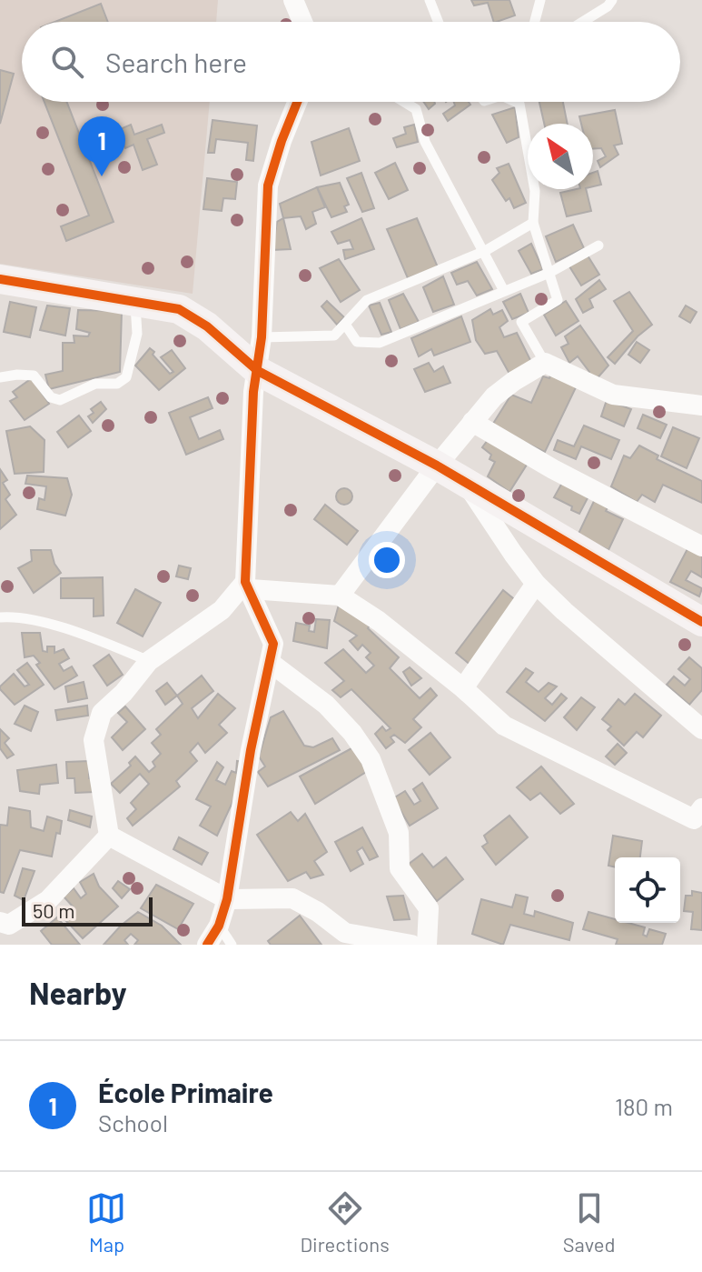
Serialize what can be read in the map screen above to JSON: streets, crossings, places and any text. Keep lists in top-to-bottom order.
{
  "scale_bar": "50 m",
  "north": "top left",
  "page": {
    "search": "Search here",
    "pins": "1",
    "scale": "50 m",
    "heading": "Nearby",
    "list": [
      {
        "mark": "1",
        "name": "École Primaire",
        "note": "School",
        "value": "180 m"
      }
    ],
    "nav": ["Map", "Directions", "Saved"]
  }
}
